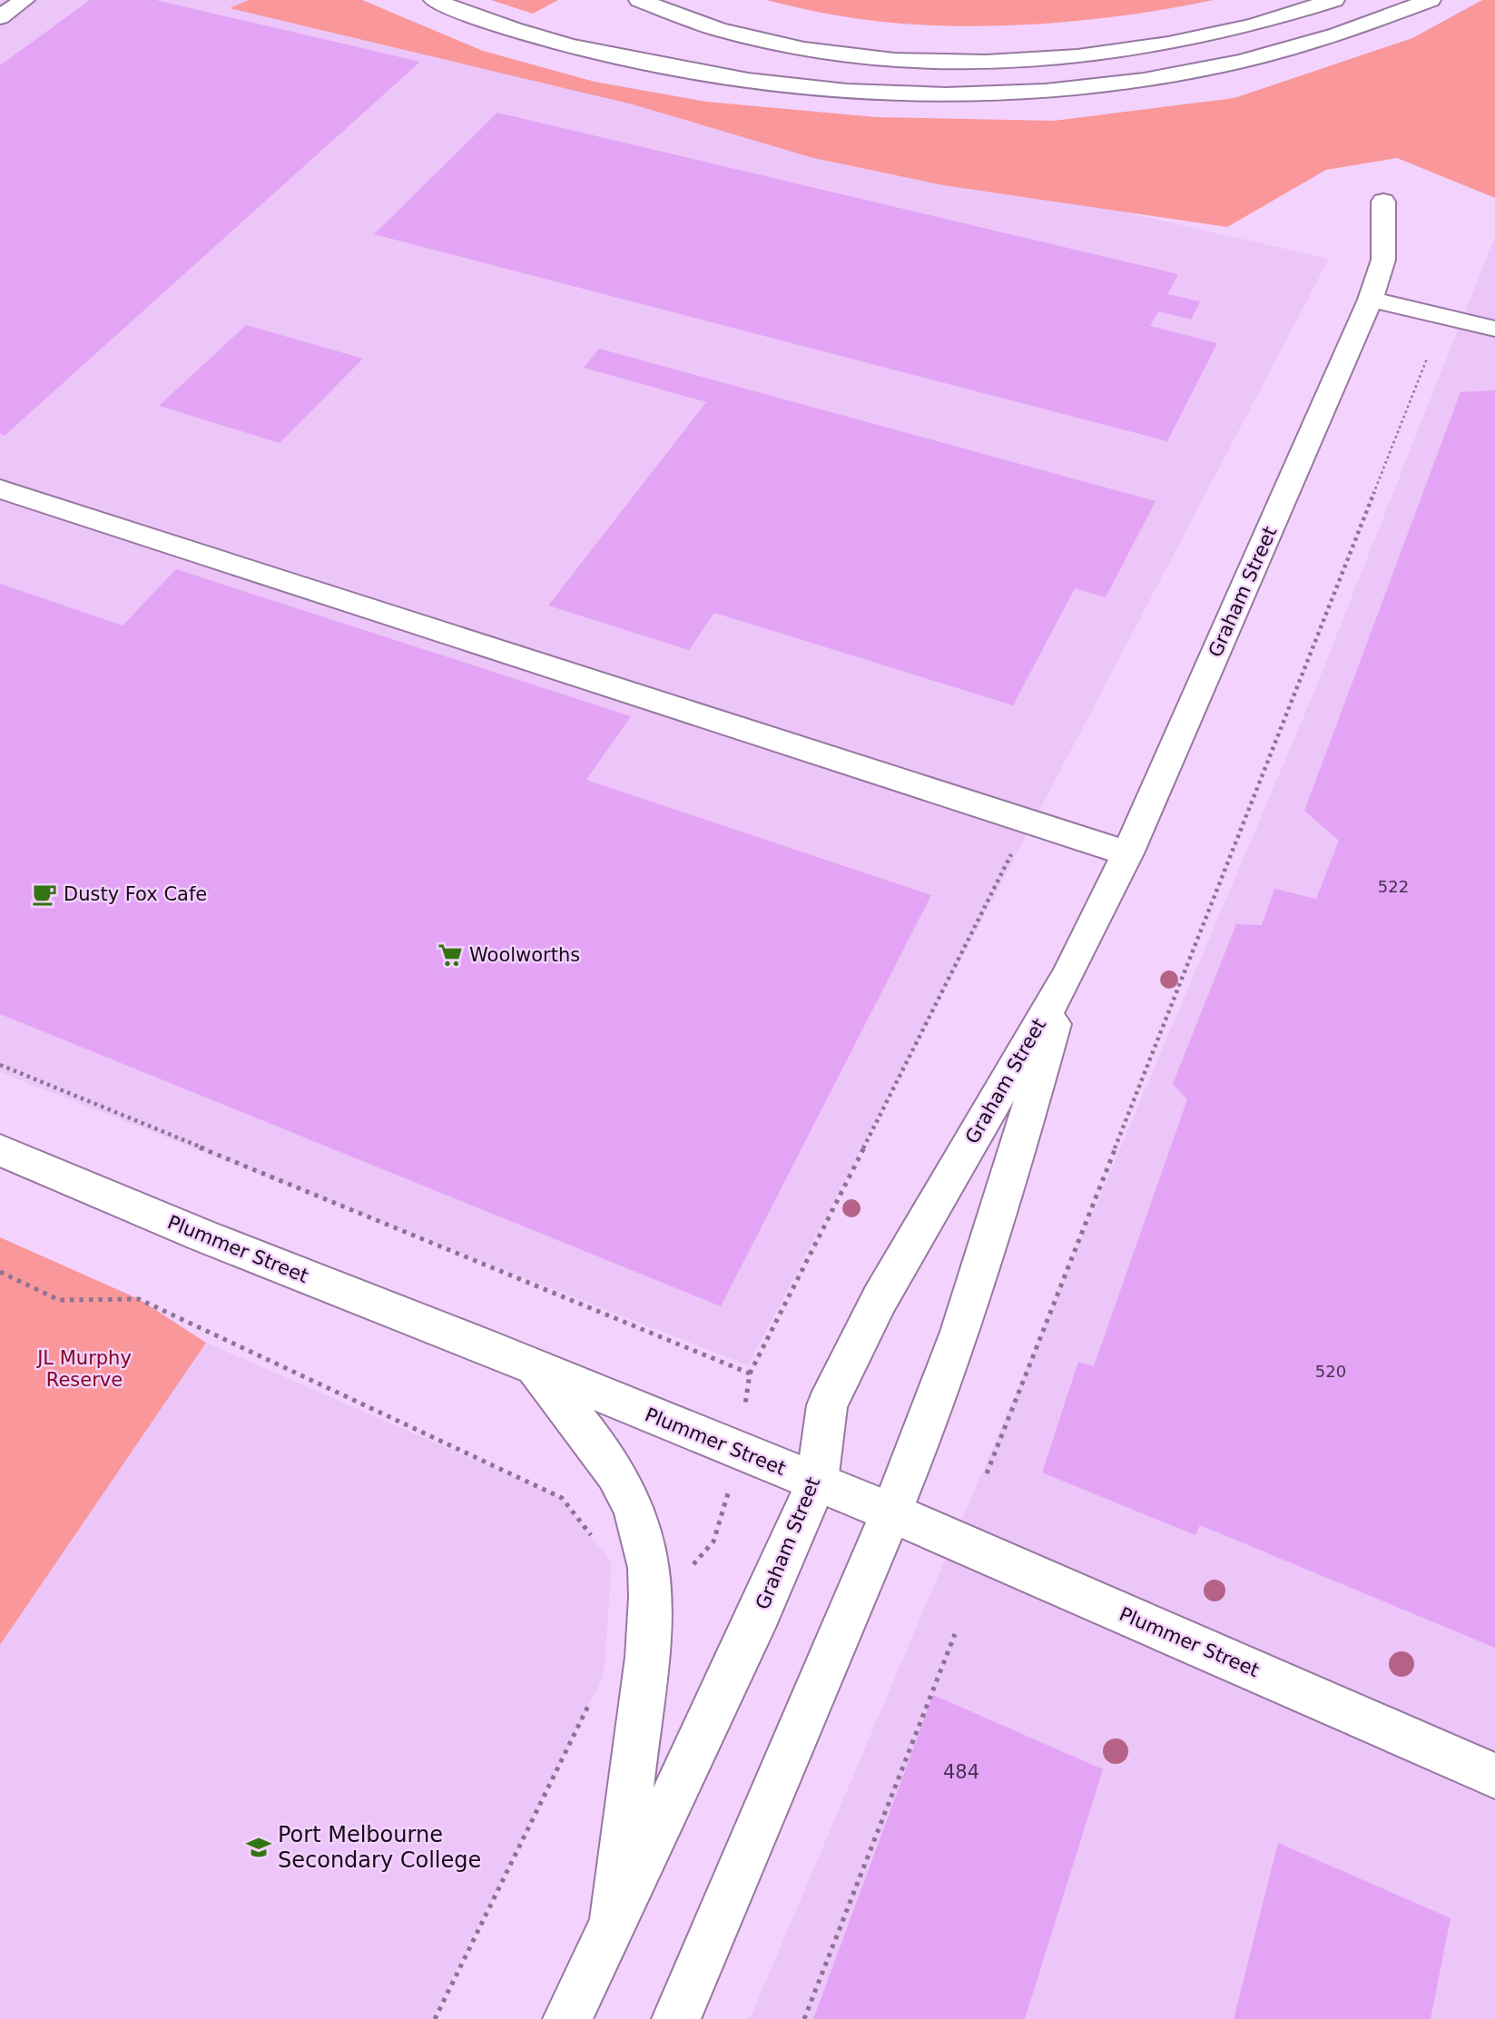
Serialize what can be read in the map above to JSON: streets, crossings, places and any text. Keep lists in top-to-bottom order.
{
  "streets": {
    "main road": ["Graham Street", "Plummer Street"]
  },
  "crossings": [
    ["Graham Street", "Plummer Street"]
  ],
  "parks": ["JL Murphy Reserve"],
  "places": {
    "cafe": ["Dusty Fox Cafe"],
    "supermarket": ["Woolworths"],
    "school or university": ["Port Melbourne Secondary College"]
  },
  "house_numbers": ["522", "520", "484"]
}
